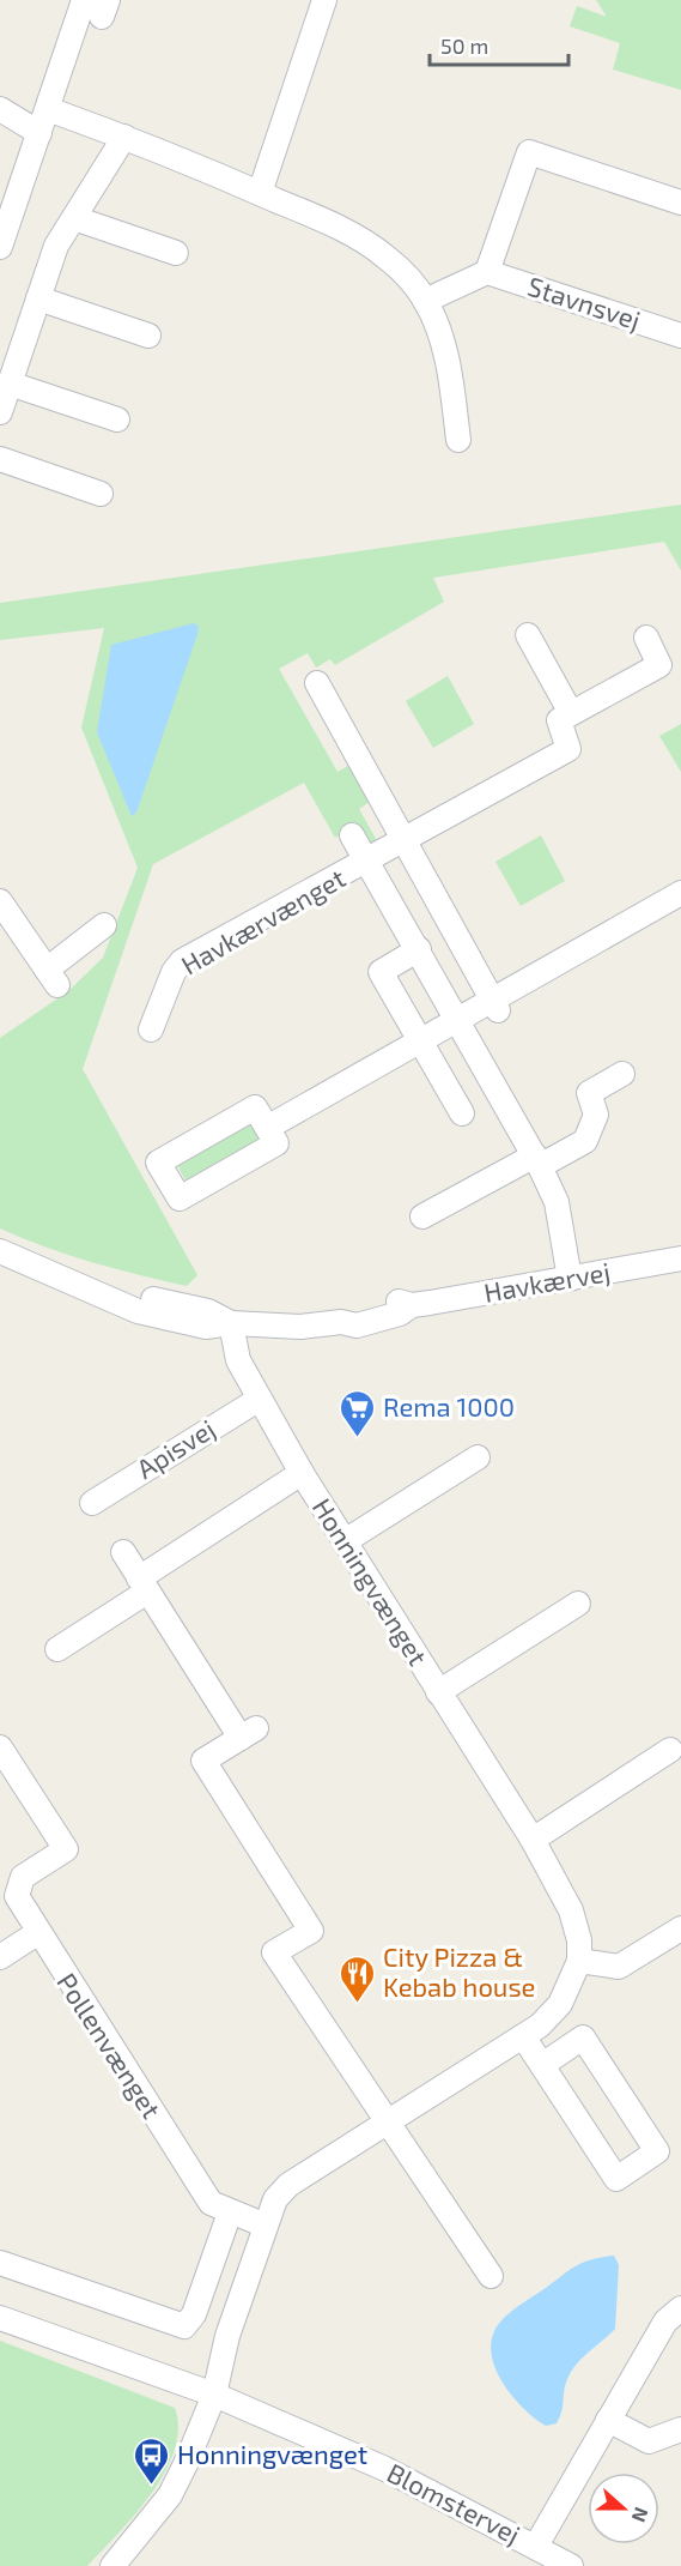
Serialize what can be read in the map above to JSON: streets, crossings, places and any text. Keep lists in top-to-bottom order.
{
  "streets": {
    "street": [
      "Stavnsvej",
      "Havkærvænget",
      "Havkærvej",
      "Apisvej",
      "Honningvænget",
      "Pollenvænget",
      "Blomstervej"
    ]
  },
  "crossings": [
    ["Havkærvænget", "Havkærvej"],
    ["Havkærvej", "Honningvænget"],
    ["Apisvej", "Honningvænget"]
  ],
  "places": {
    "supermarket": ["Rema 1000"],
    "restaurant": ["City Pizza & Kebab house"],
    "bus stop": ["Honningvænget"]
  },
  "scale_bar": "50 m",
  "north": "right"
}
